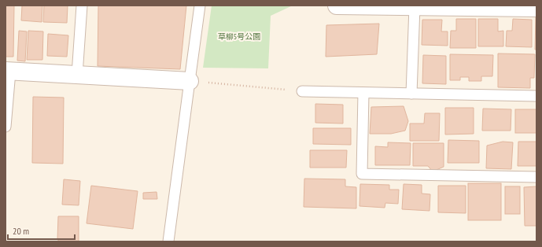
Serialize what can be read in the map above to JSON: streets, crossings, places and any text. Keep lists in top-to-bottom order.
{
  "parks": ["草柳5号公園"],
  "scale_bar": "20 m"
}
